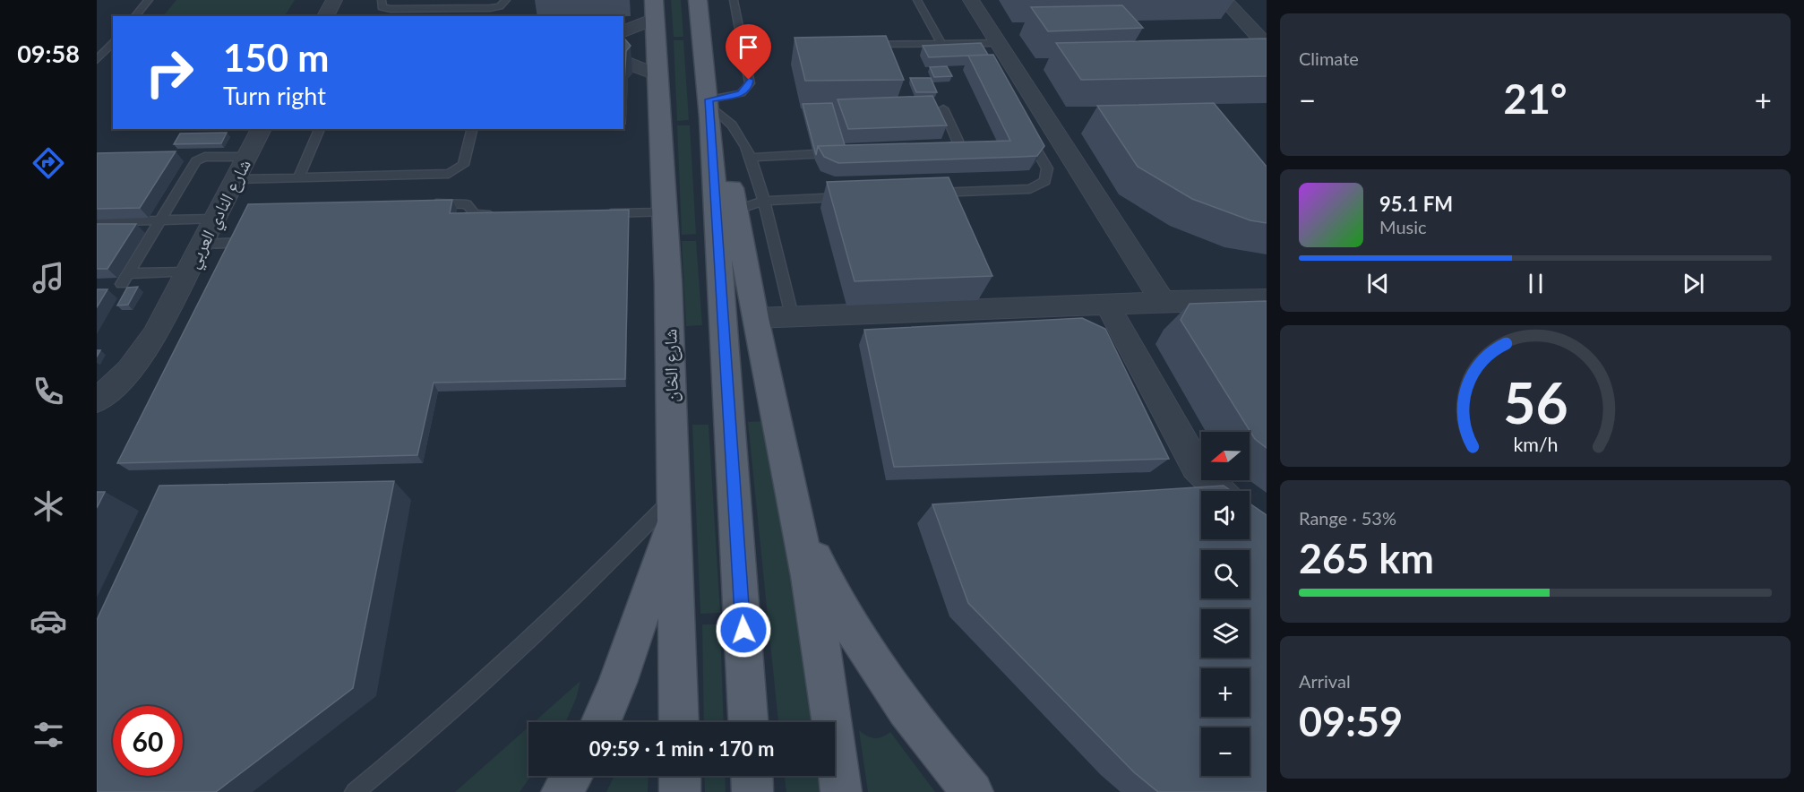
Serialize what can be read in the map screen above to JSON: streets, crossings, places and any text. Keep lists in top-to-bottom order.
{
  "streets": {
    "main road": ["شارع الخان"],
    "street": ["شارع النادي العربي"]
  },
  "north": "left",
  "page": {
    "tabs": "09:58",
    "tile": [
      "Climate",
      ["Range · 53%", "265 km"],
      ["Arrival", "09:59"]
    ],
    "turn": ["150 m", "Turn right"],
    "heat": ["−", "21°", "+"],
    "song": ["95.1 FM", "Music"],
    "map_buttons": ["+", "−"],
    "limit": "60",
    "trip": "09:59 · 1 min · 170 m",
    "gauge": ["56", "km/h"]
  }
}
